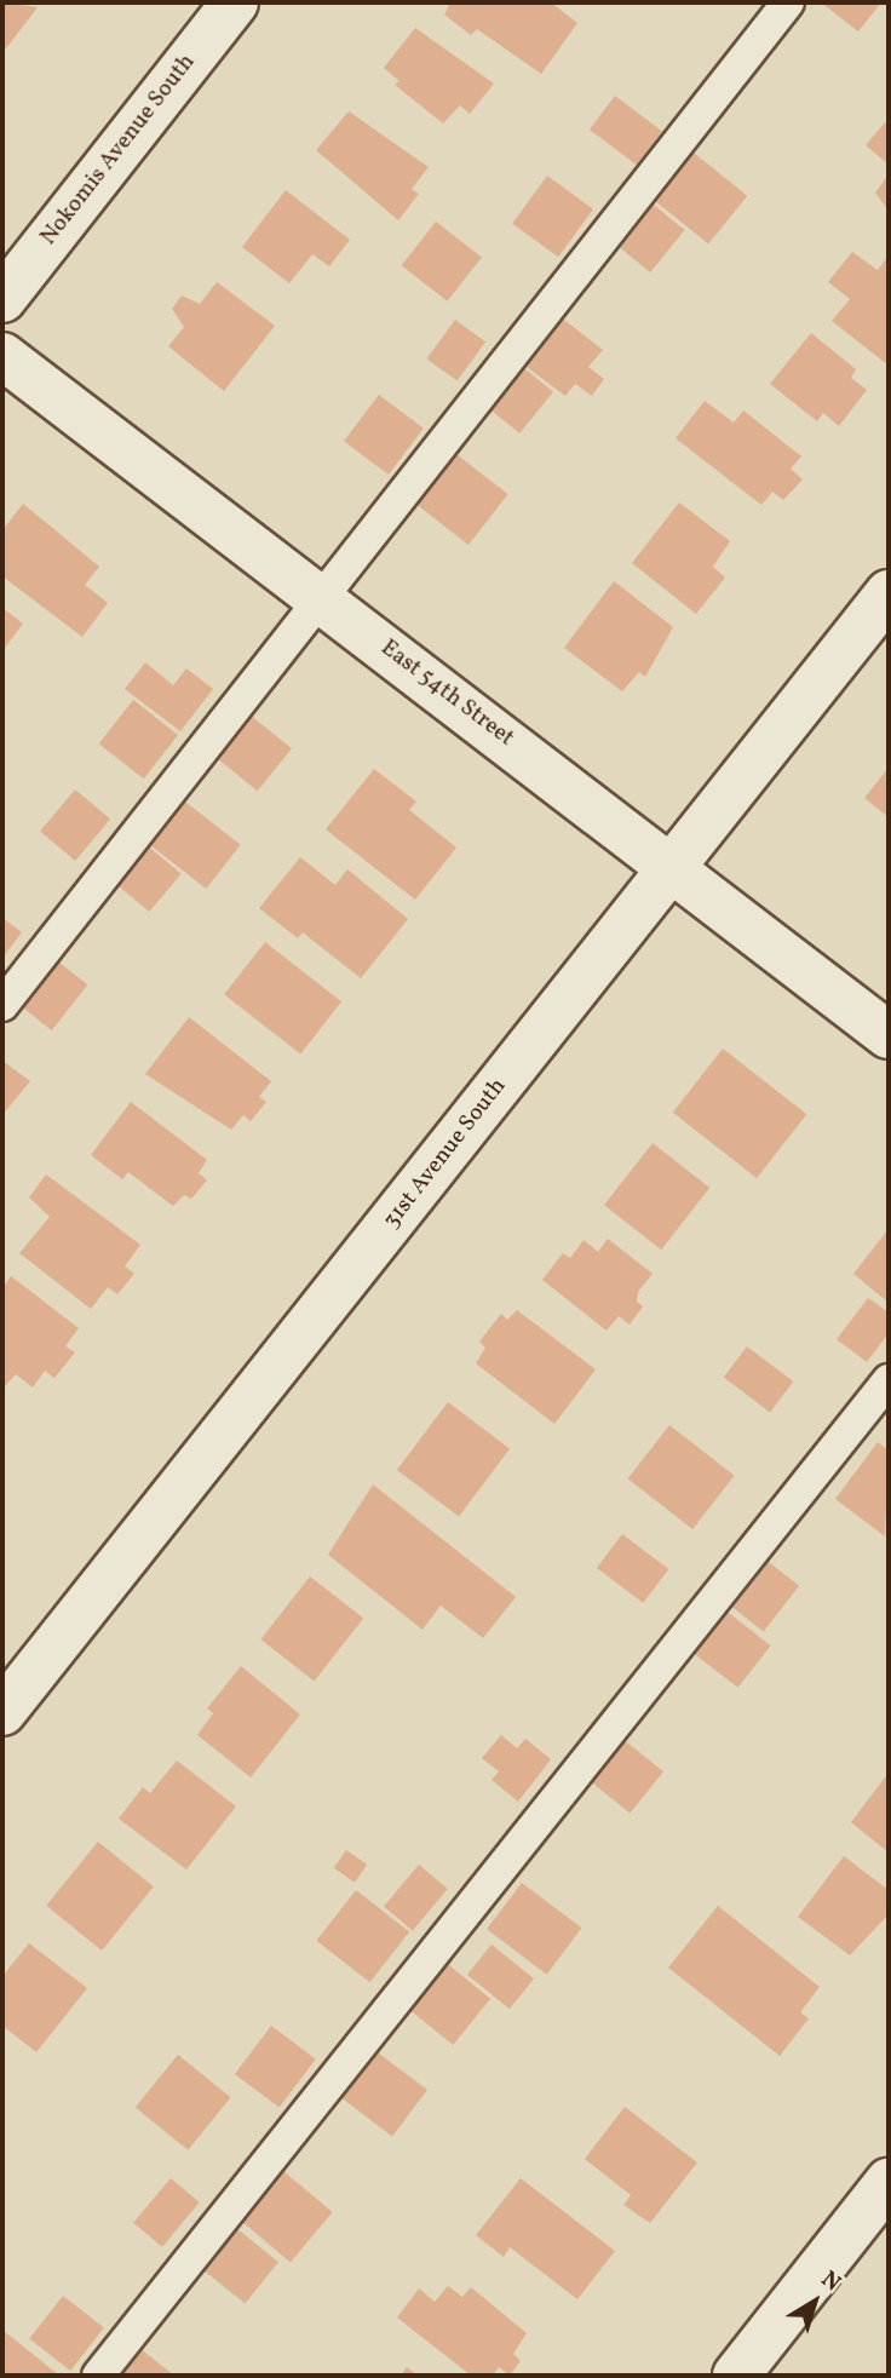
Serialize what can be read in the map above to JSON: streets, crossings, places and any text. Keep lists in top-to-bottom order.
{
  "streets": {
    "street": ["Nokomis Avenue South", "East 54th Street", "31st Avenue South"]
  },
  "crossings": [
    ["East 54th Street", "31st Avenue South"]
  ],
  "north": "top right"
}
